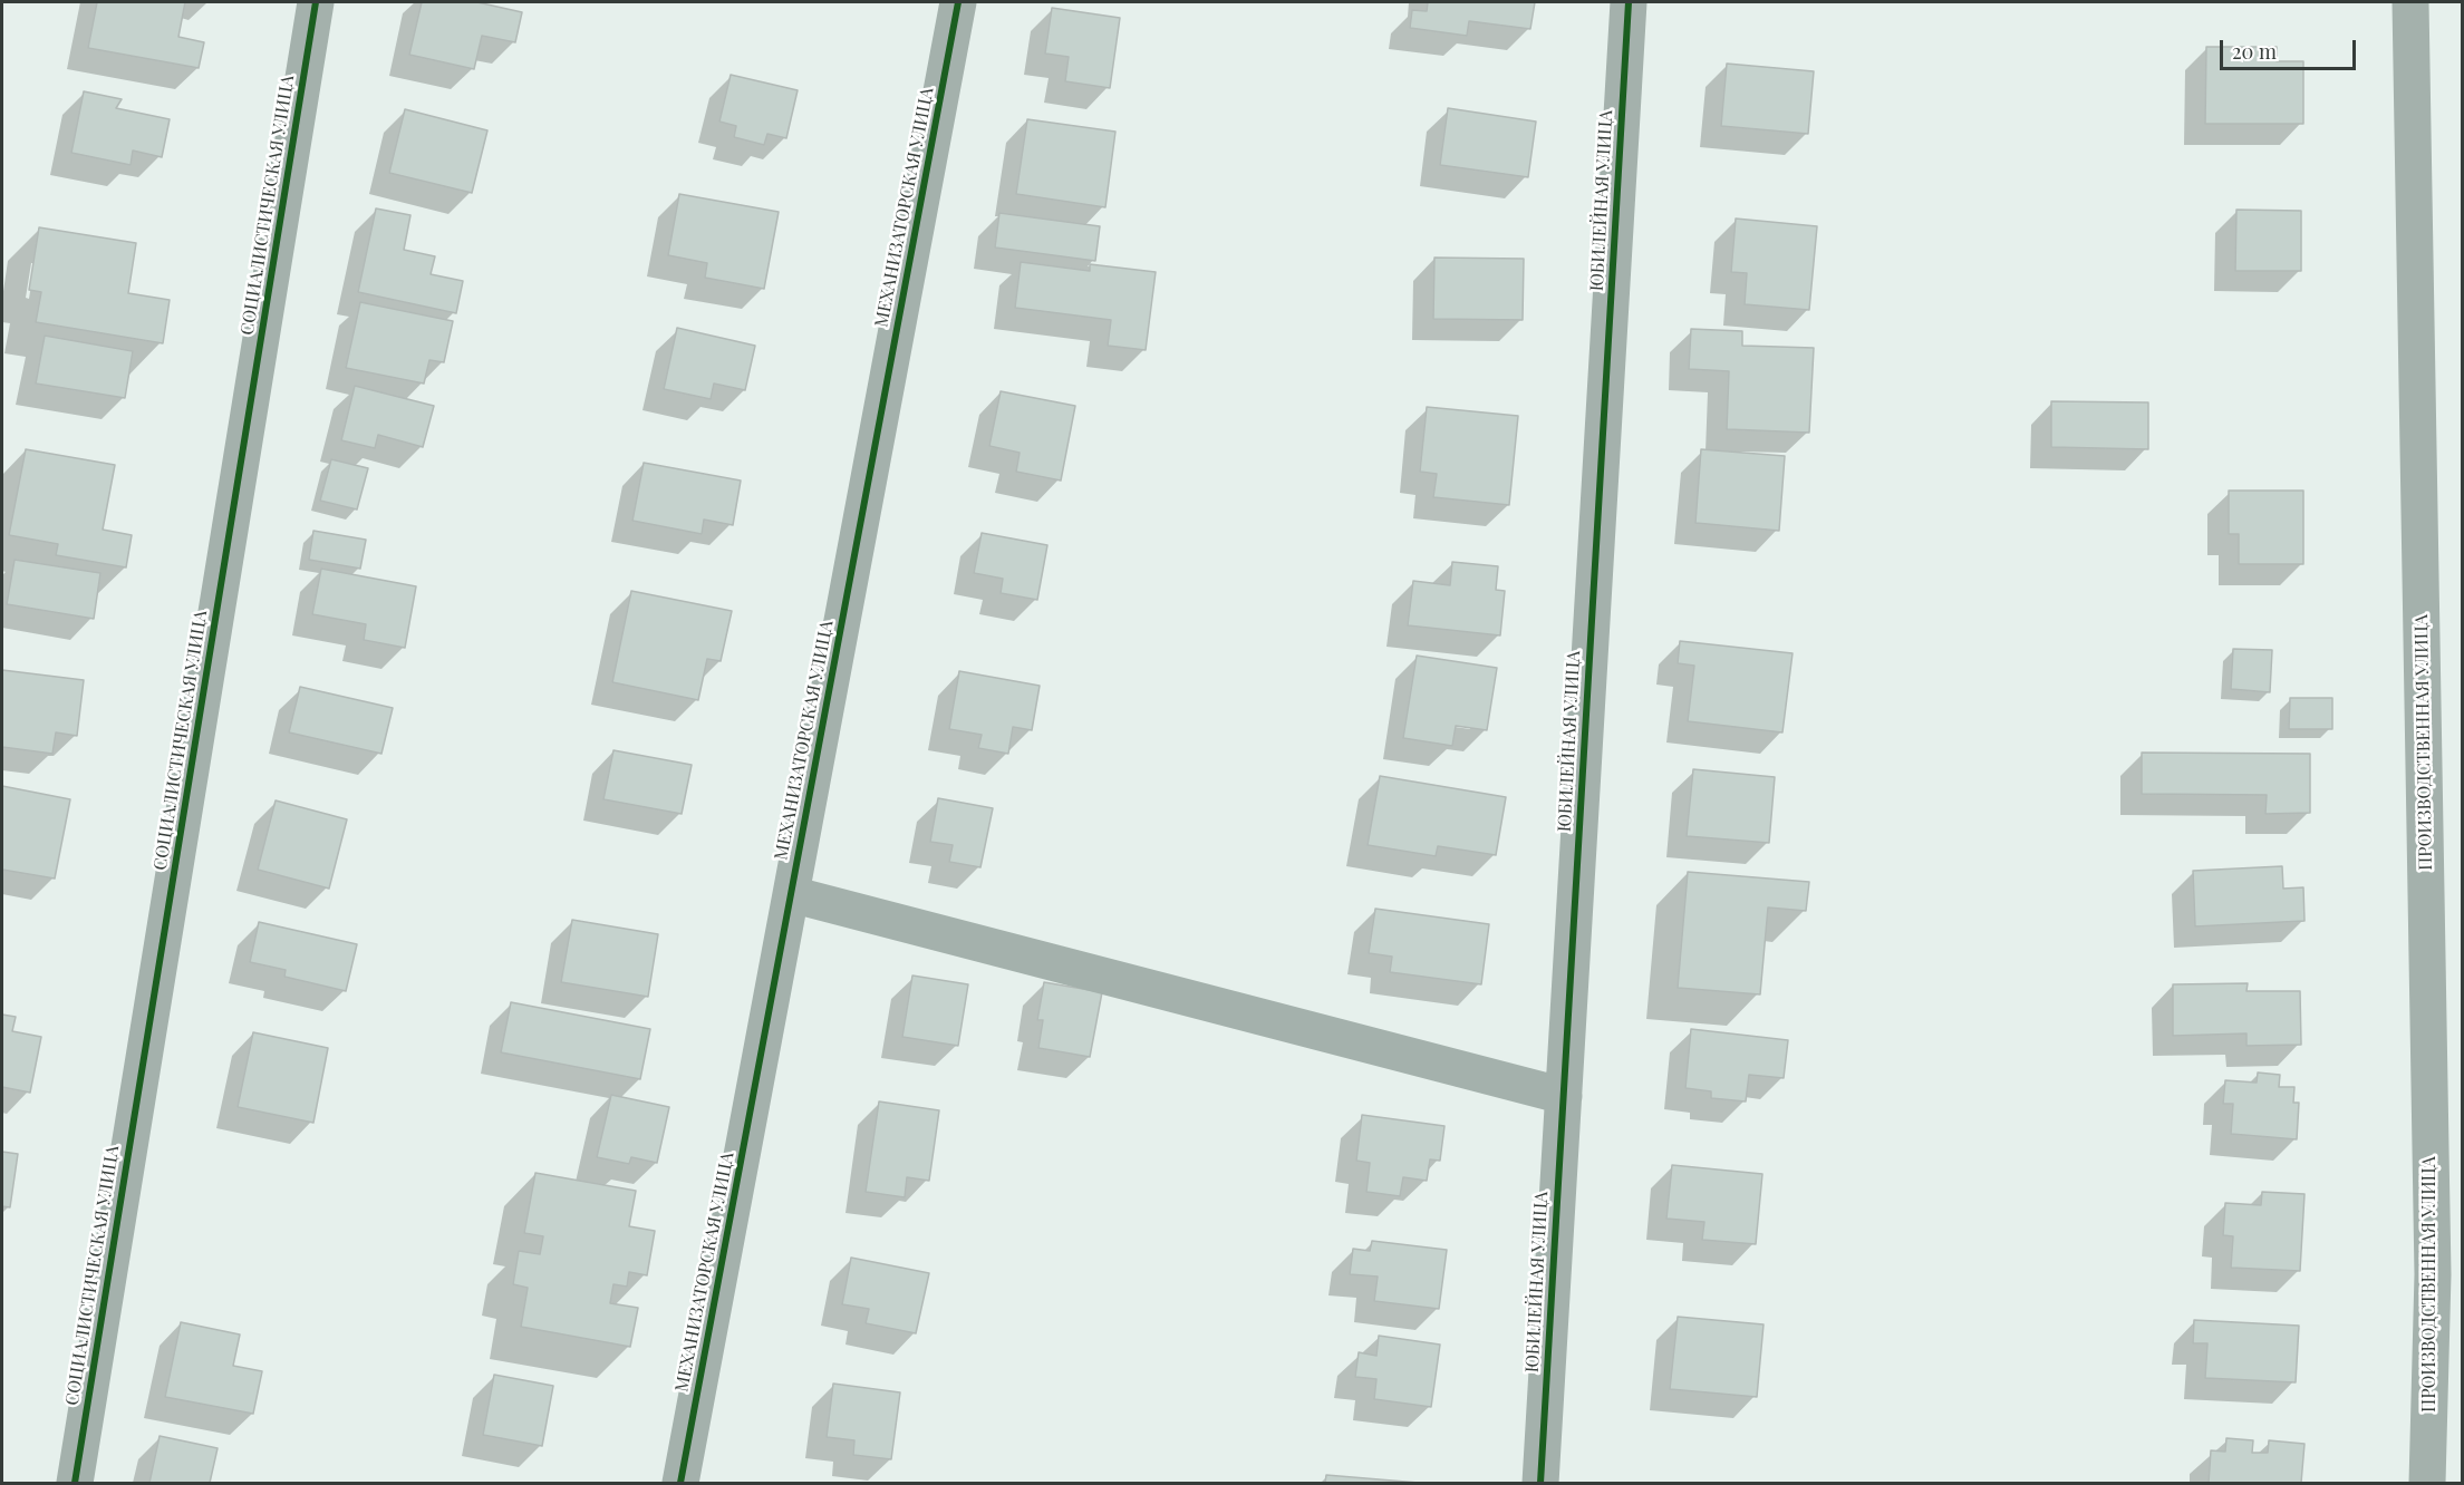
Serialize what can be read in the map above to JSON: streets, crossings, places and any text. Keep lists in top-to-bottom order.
{
  "streets": {
    "street": [
      "ЮБИЛЕЙНАЯ УЛИЦА",
      "СОЦИАЛИСТИЧЕСКАЯ УЛИЦА",
      "МЕХАНИЗАТОРСКАЯ УЛИЦА",
      "ПРОИЗВОДСТВЕННАЯ УЛИЦА"
    ]
  },
  "scale_bar": "20 m"
}
